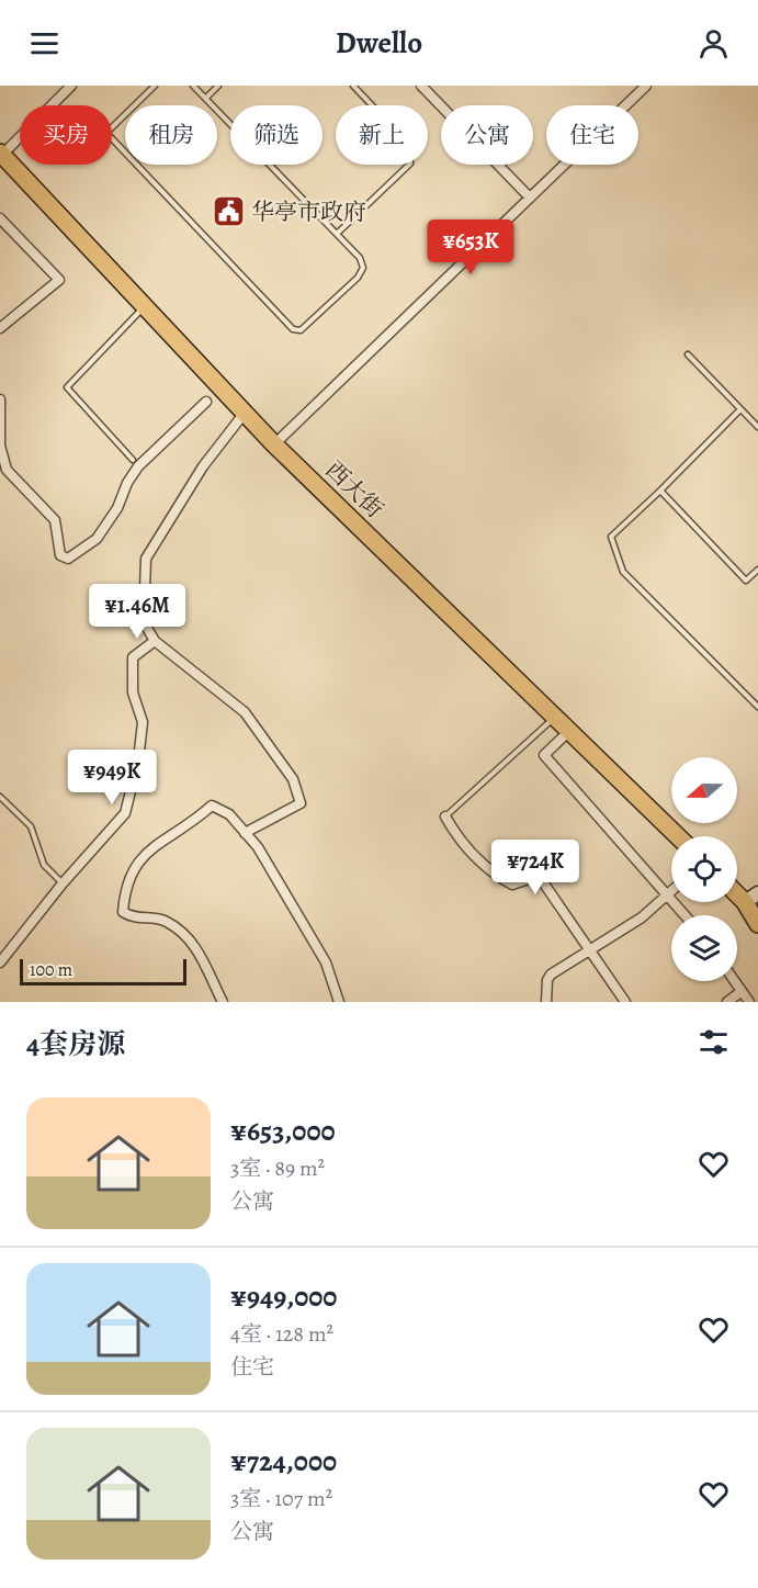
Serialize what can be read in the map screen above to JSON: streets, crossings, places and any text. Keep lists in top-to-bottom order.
{
  "streets": {
    "highway": ["西大街"]
  },
  "places": {
    "public building": ["华亭市政府"]
  },
  "scale_bar": "100 m",
  "north": "left",
  "page": {
    "header": "Dwello",
    "chip": [
      "买房",
      "租房",
      "筛选",
      "新上",
      "公寓",
      "住宅"
    ],
    "price": [
      "¥653K",
      "¥1.46M",
      "¥949K",
      "¥724K"
    ],
    "scale": "100 m",
    "heading": "4套房源",
    "list": [
      {
        "name": "¥653,000",
        "note": "3室 · 89 m² · 公寓"
      },
      {
        "name": "¥949,000",
        "note": "4室 · 128 m² · 住宅"
      },
      {
        "name": "¥724,000",
        "note": "3室 · 107 m² · 公寓"
      }
    ]
  }
}
